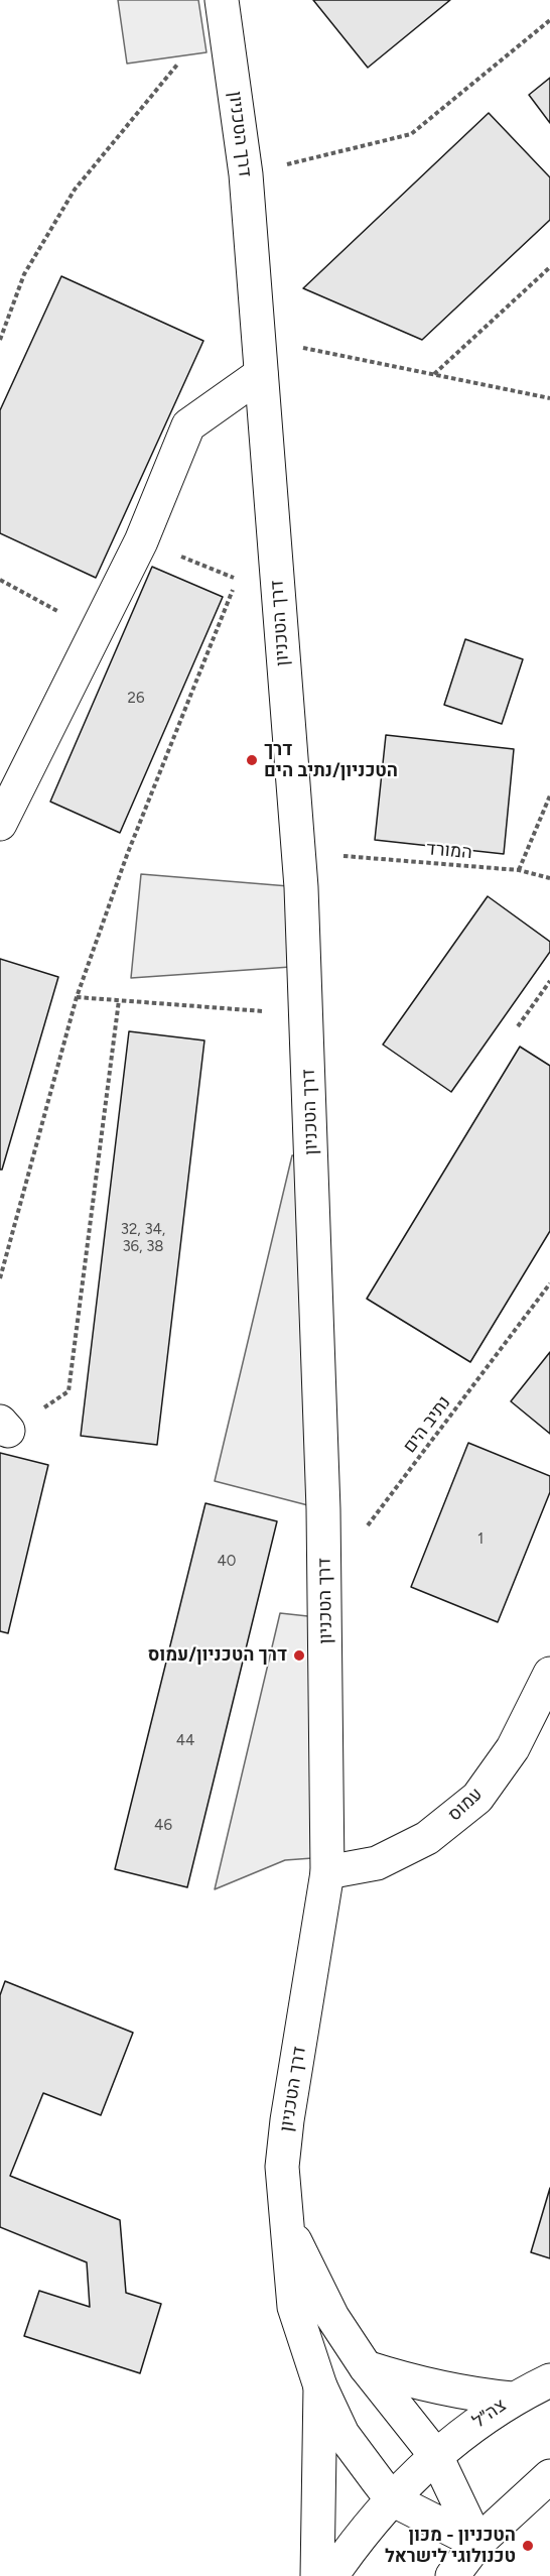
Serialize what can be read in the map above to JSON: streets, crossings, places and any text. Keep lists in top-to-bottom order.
{
  "streets": {
    "street": ["דרך הטכניון", "עמוס", "צה״ל"],
    "path": ["המורד", "נתיב הים"]
  },
  "crossings": [
    ["דרך הטכניון", "המורד"],
    ["דרך הטכניון", "נתיב הים"],
    ["דרך הטכניון", "עמוס"],
    ["דרך הטכניון", "צה״ל"]
  ],
  "places": ["דרך הטכניון/נתיב הים", "דרך הטכניון/עמוס", "הטכניון - מכון טכנולוגי לישראל"],
  "house_numbers": [
    "26",
    "32, 34, 36, 38",
    "1",
    "40",
    "44",
    "46"
  ]
}
